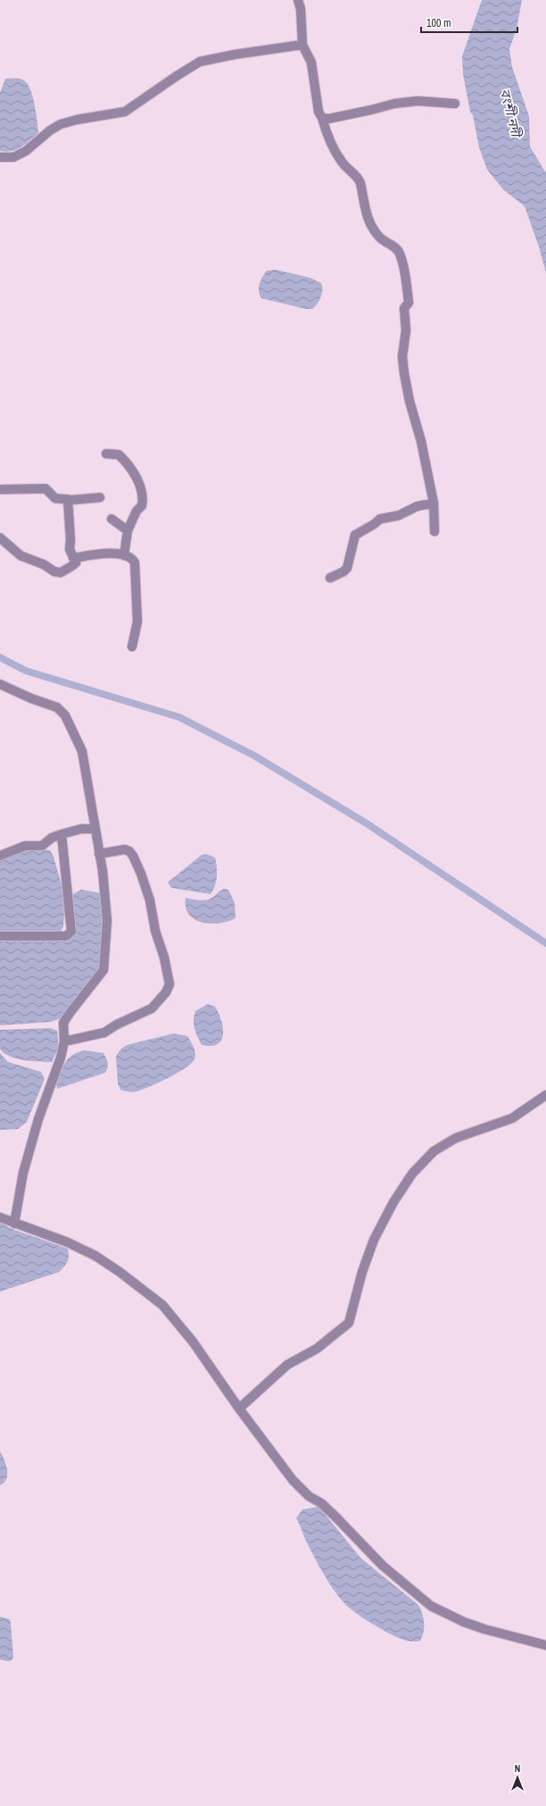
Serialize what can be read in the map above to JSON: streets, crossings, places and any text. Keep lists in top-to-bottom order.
{
  "water": ["বংশী নদী"],
  "scale_bar": "100 m",
  "north": "top"
}
